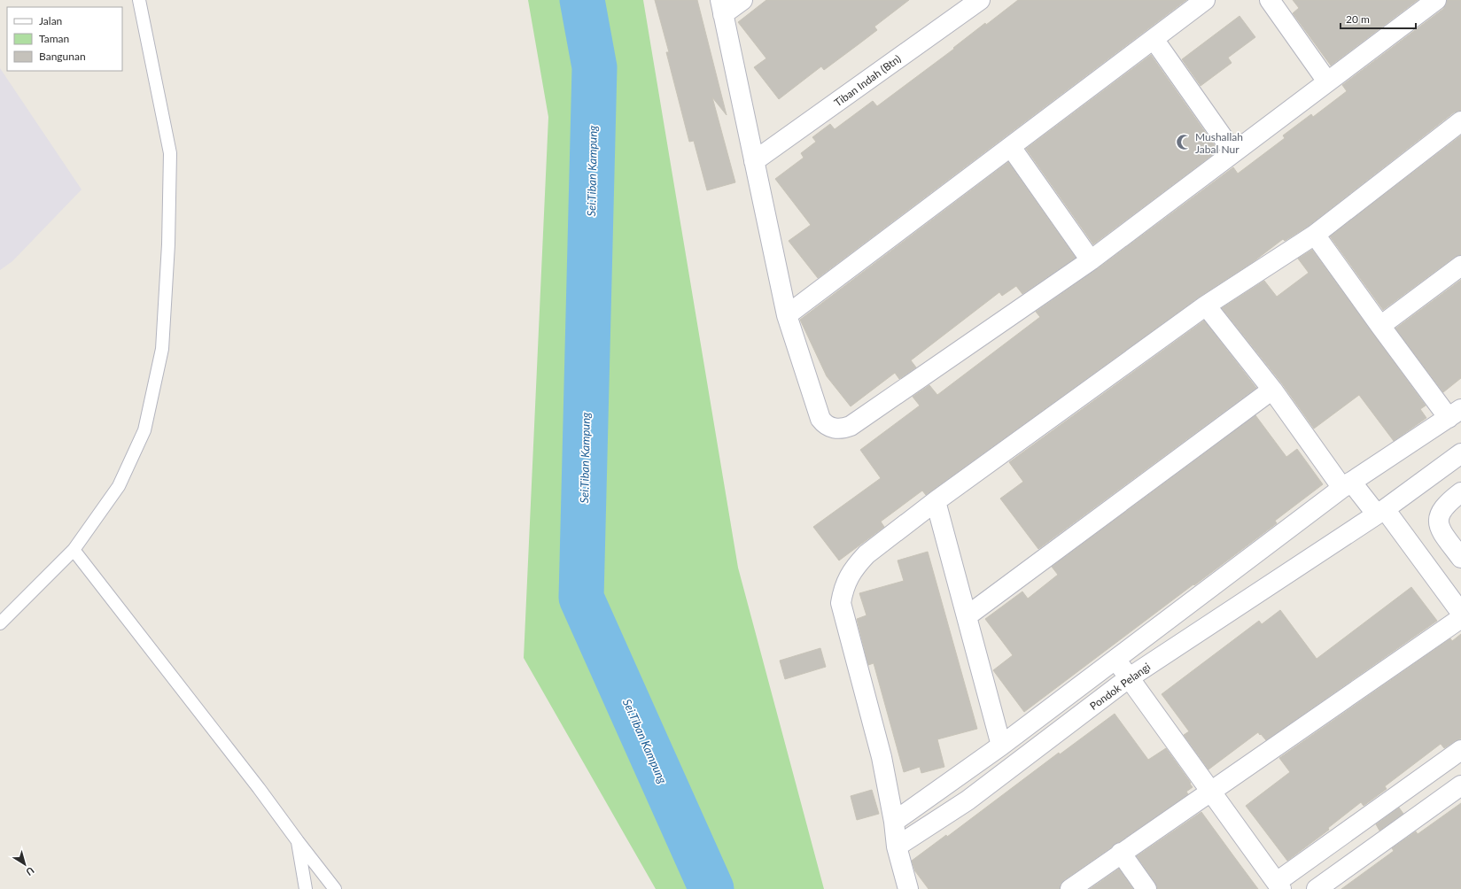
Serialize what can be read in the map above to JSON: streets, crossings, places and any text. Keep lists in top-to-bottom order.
{
  "streets": {
    "street": ["Tiban Indah (Btn)", "Pondok Pelangi"]
  },
  "water": ["Sei.Tiban Kampung"],
  "places": {
    "mosque": ["Mushallah Jabal Nur"]
  },
  "legend": ["Jalan", "Taman", "Bangunan"],
  "scale_bar": "20 m",
  "north": "bottom right"
}
